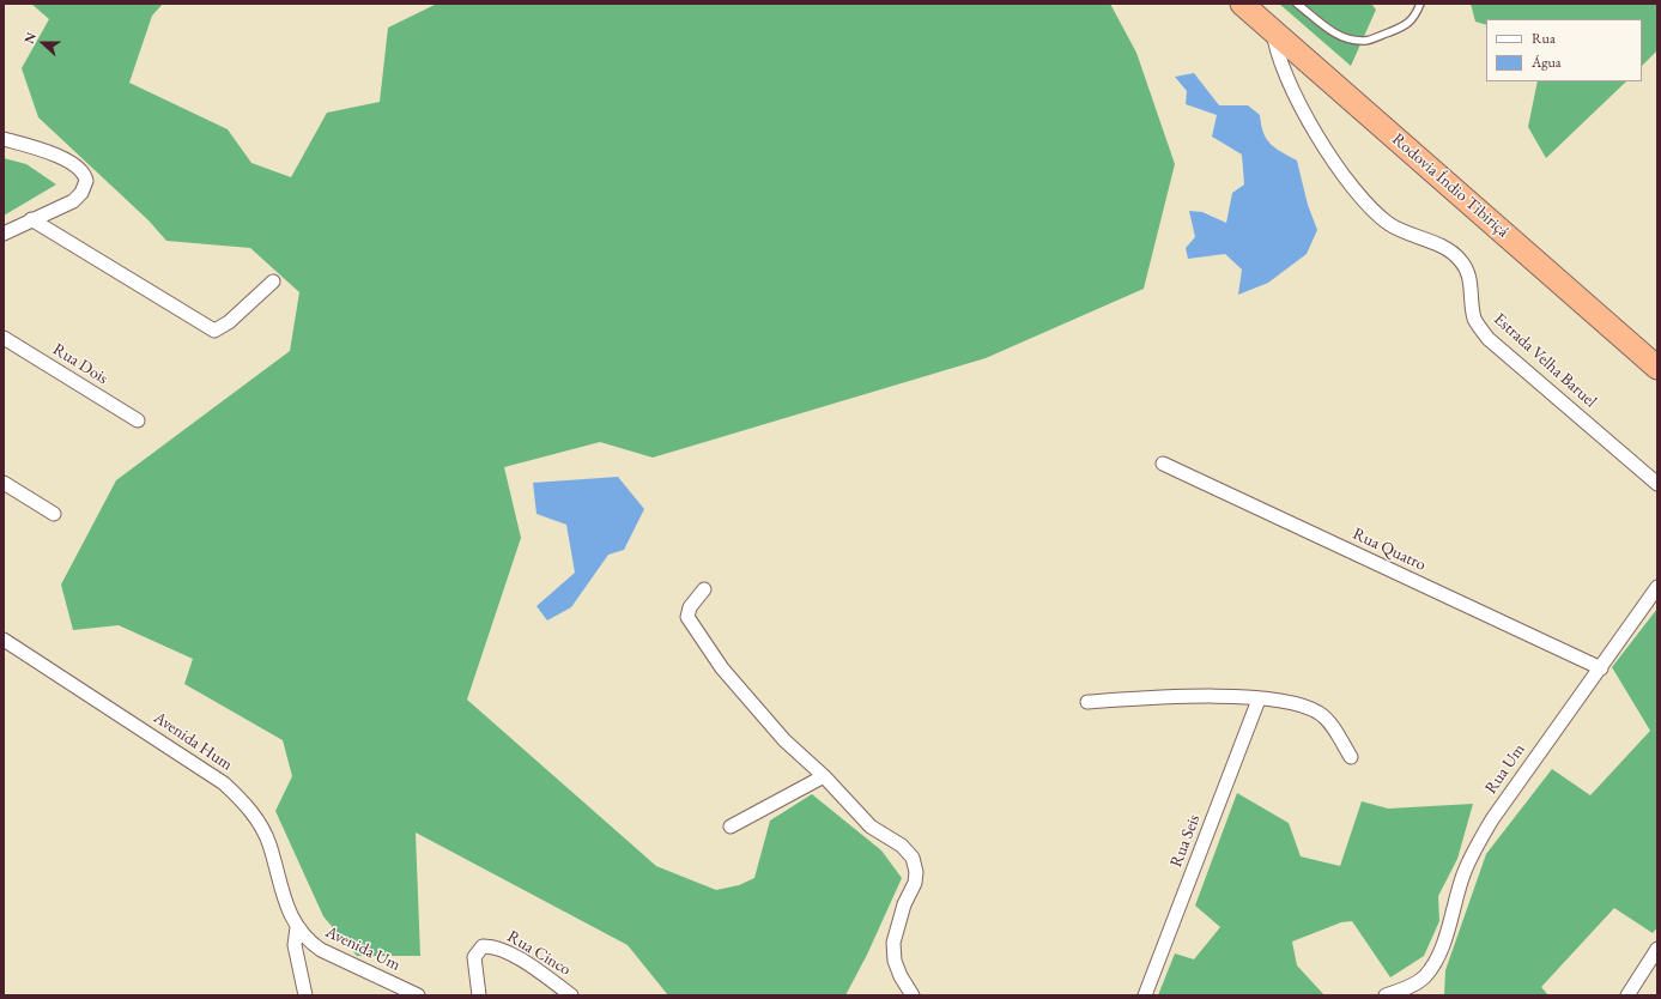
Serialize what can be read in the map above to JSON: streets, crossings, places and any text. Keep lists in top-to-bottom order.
{
  "streets": {
    "highway": ["Rodovia Índio Tibiriçá"],
    "street": [
      "Estrada Velha Baruel",
      "Rua Dois",
      "Rua Quatro",
      "Avenida Hum",
      "Rua Um",
      "Rua Seis",
      "Avenida Um",
      "Rua Cinco"
    ]
  },
  "crossings": [
    ["Rodovia Índio Tibiriçá", "Estrada Velha Baruel"],
    ["Rua Quatro", "Rua Um"],
    ["Avenida Hum", "Avenida Um"]
  ],
  "legend": ["Rua", "Água"],
  "north": "left"
}
